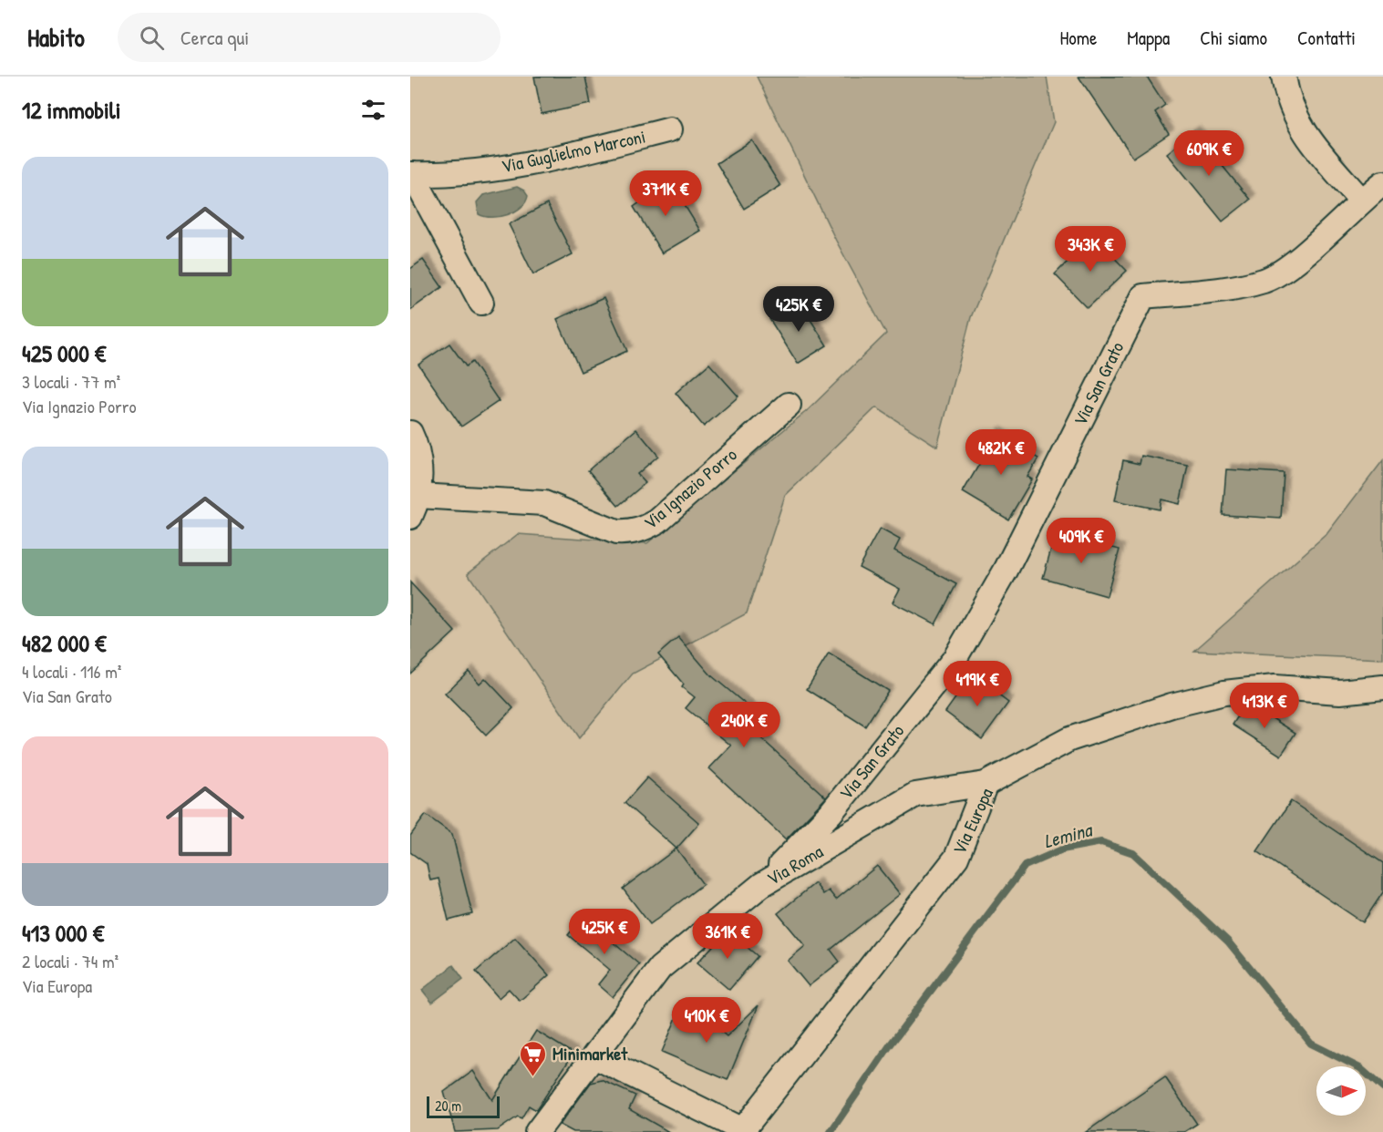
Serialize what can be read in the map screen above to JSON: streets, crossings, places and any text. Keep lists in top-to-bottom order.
{
  "streets": {
    "street": [
      "Via Guglielmo Marconi",
      "Via San Grato",
      "Via Ignazio Porro",
      "Via Europa",
      "Via Roma"
    ]
  },
  "crossings": [
    ["Via San Grato", "Via Roma"],
    ["Via Europa", "Via Roma"]
  ],
  "water": ["Lemina"],
  "places": {
    "supermarket": ["Minimarket"]
  },
  "scale_bar": "20 m",
  "north": "right",
  "page": {
    "header": "Habito",
    "search": "Cerca qui",
    "nav": [
      "Home",
      "Mappa",
      "Chi siamo",
      "Contatti"
    ],
    "heading": "12 immobili",
    "price": [
      "609K €",
      "371K €",
      "343K €",
      "425K €",
      "482K €",
      "409K €",
      "419K €",
      "413K €",
      "240K €",
      "425K €",
      "361K €",
      "410K €"
    ],
    "list": [
      {
        "name": "425 000 €",
        "note": "3 locali · 77 m² · Via Ignazio Porro"
      },
      {
        "name": "482 000 €",
        "note": "4 locali · 116 m² · Via San Grato"
      },
      {
        "name": "413 000 €",
        "note": "2 locali · 74 m² · Via Europa"
      }
    ],
    "scale": "20 m"
  }
}
